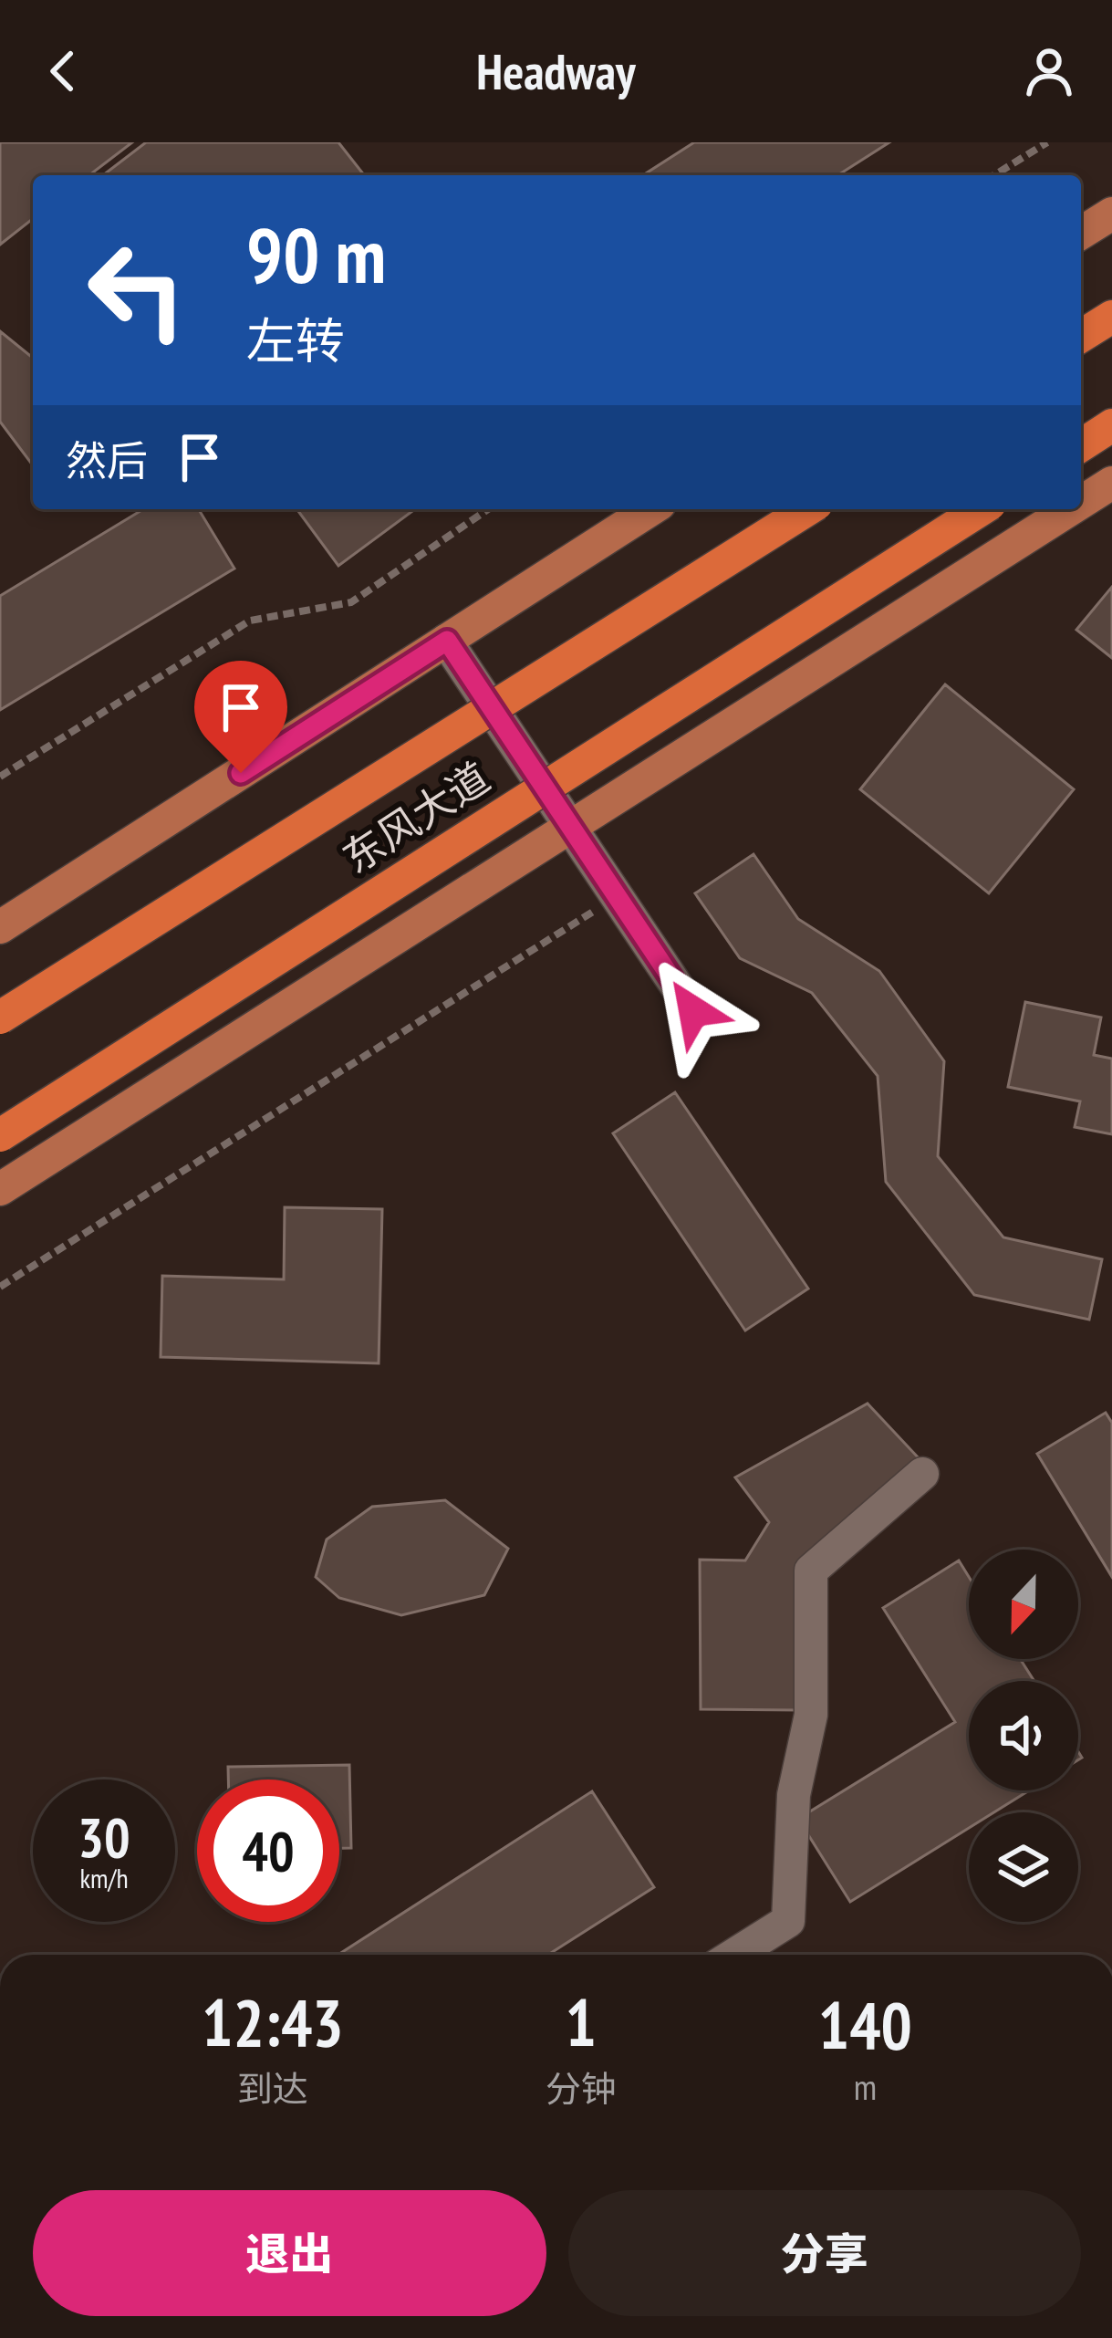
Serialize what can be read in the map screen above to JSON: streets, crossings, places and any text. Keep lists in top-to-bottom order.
{
  "streets": {
    "highway": ["东风大道"]
  },
  "north": "bottom",
  "page": {
    "header": "Headway",
    "turn": ["90 m", "左转"],
    "then": "然后",
    "speed": "30 km/h",
    "limit": "40",
    "eta": [
      "12:43",
      "到达",
      "1",
      "分钟",
      "140",
      "m"
    ],
    "buttons": ["退出", "分享"]
  }
}
